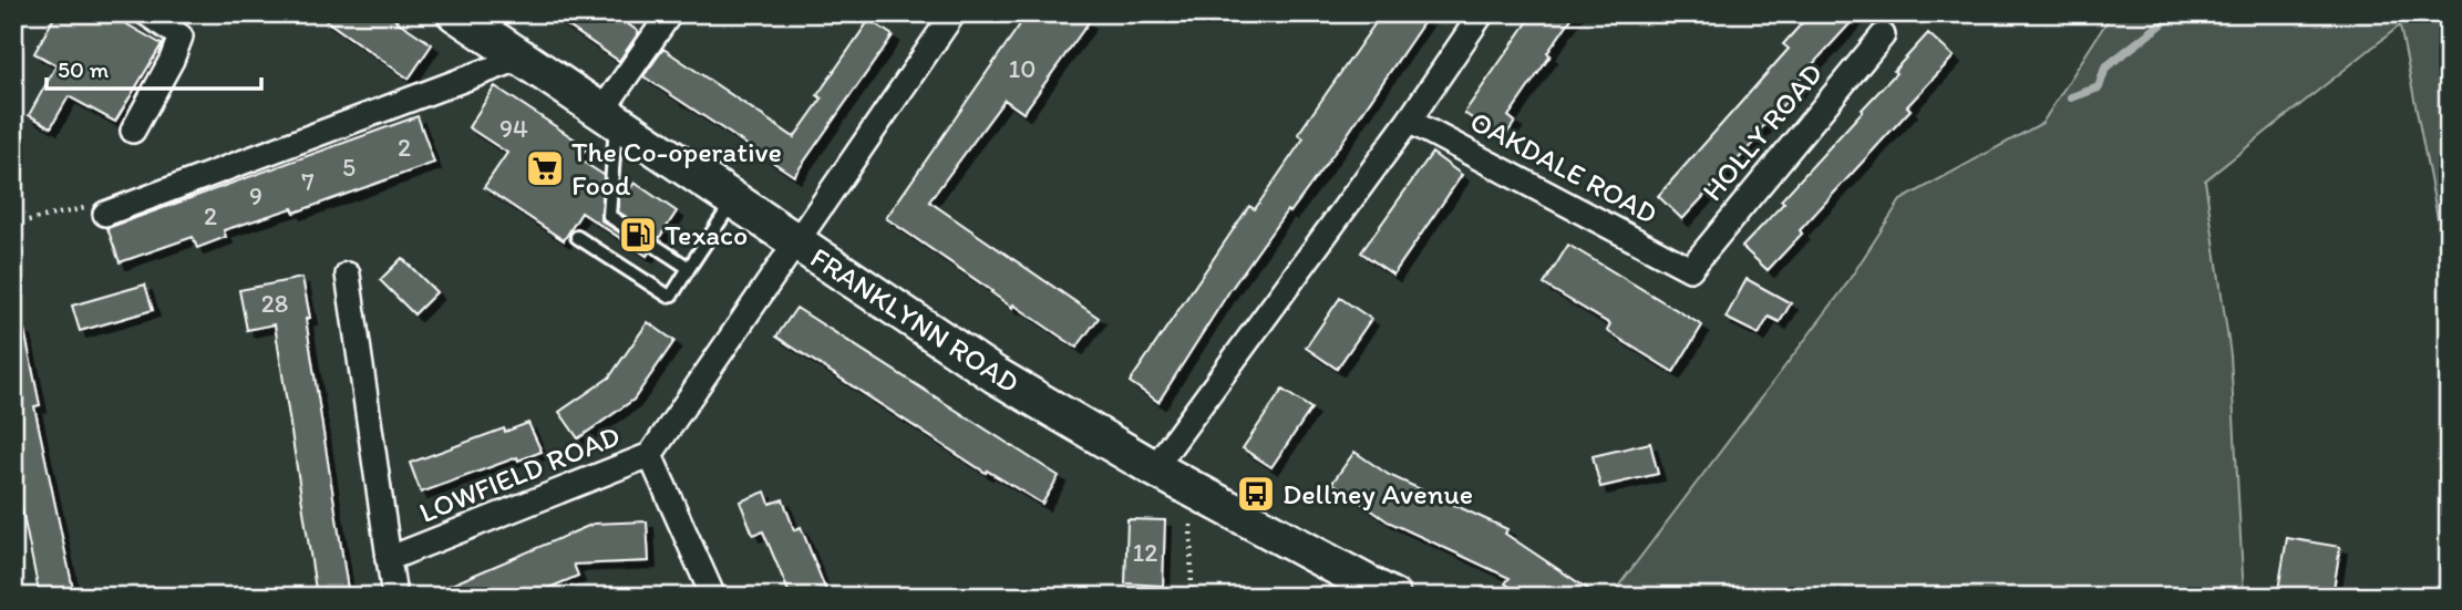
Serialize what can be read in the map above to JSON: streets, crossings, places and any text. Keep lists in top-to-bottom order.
{
  "streets": {
    "main road": ["FRANKLYNN ROAD"],
    "street": ["HOLLY ROAD", "OAKDALE ROAD", "LOWFIELD ROAD"]
  },
  "crossings": [
    ["HOLLY ROAD", "OAKDALE ROAD"],
    ["FRANKLYNN ROAD", "LOWFIELD ROAD"]
  ],
  "places": {
    "supermarket": ["The Co-operative Food"],
    "fuel station": ["Texaco"],
    "bus stop": ["Dellney Avenue"]
  },
  "house_numbers": [
    "10",
    "94",
    "2",
    "5",
    "7",
    "9",
    "2",
    "28",
    "12"
  ],
  "scale_bar": "50 m"
}
